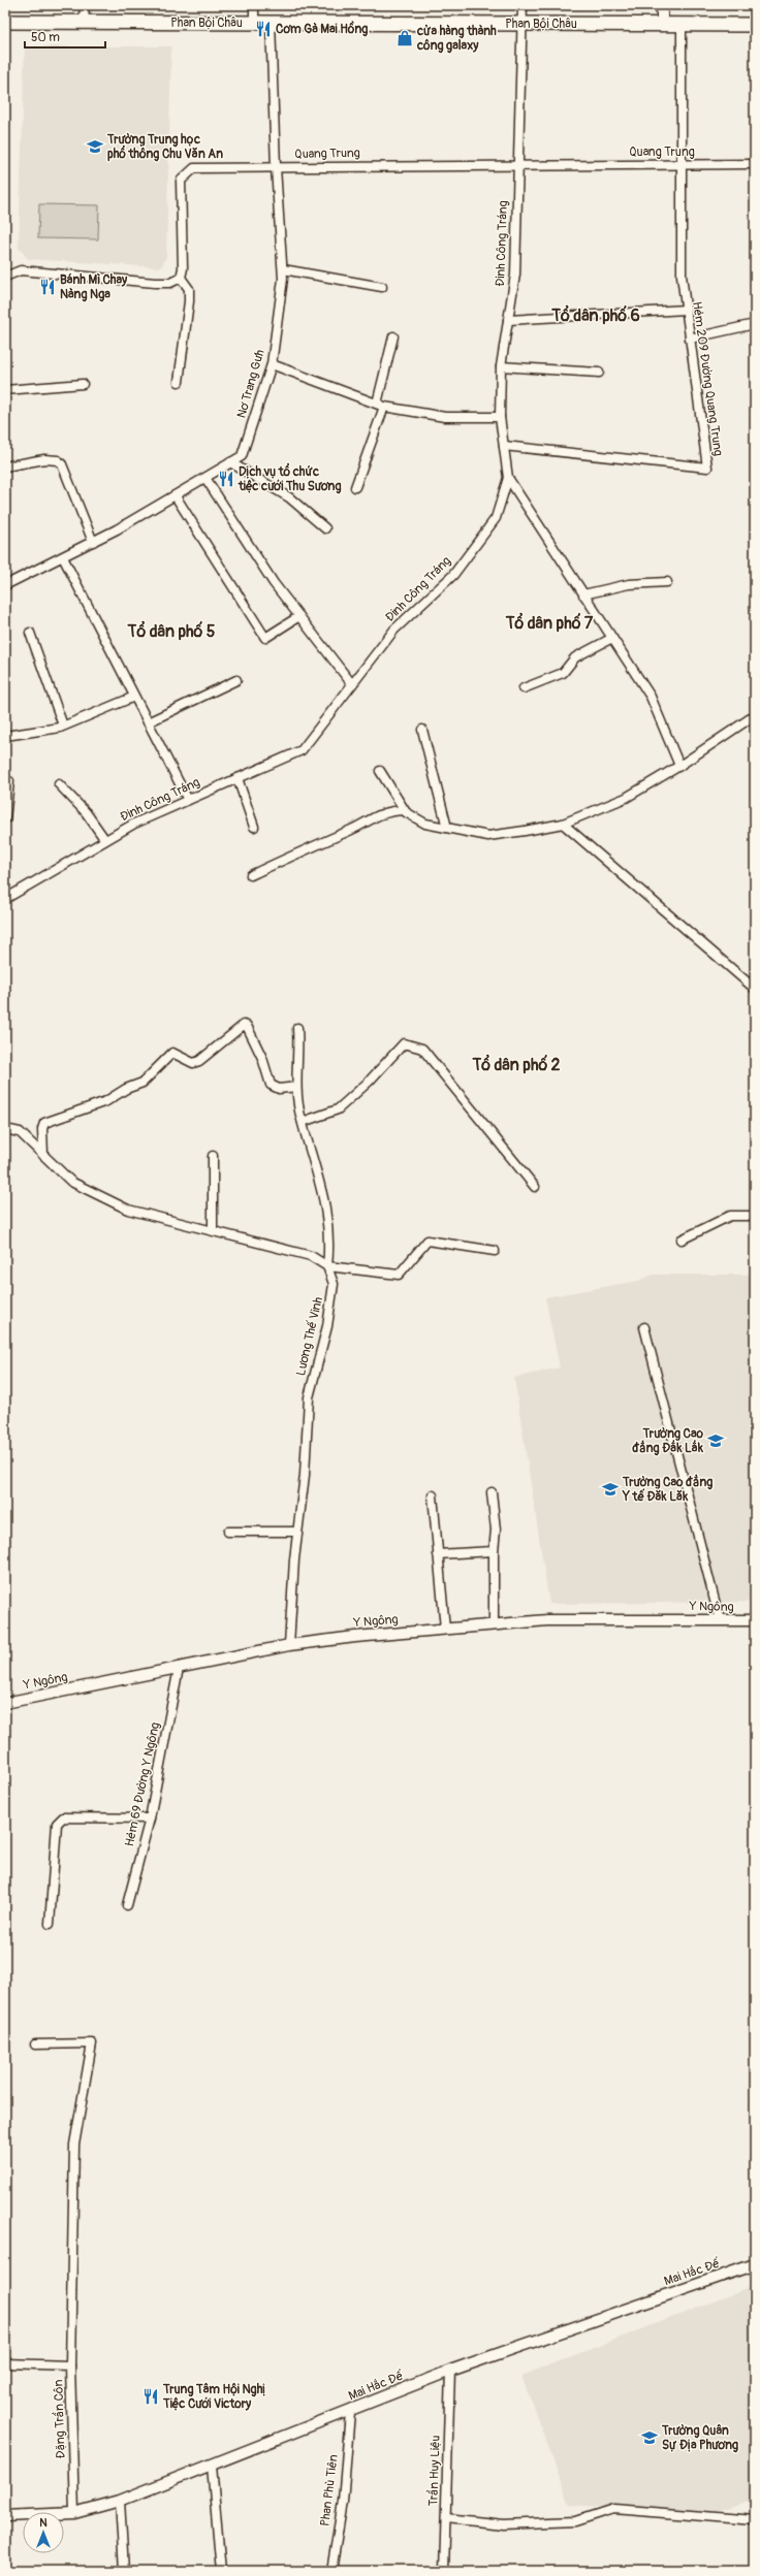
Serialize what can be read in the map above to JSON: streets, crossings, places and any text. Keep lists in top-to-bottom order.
{
  "streets": {
    "main road": ["Phan Bội Châu"],
    "street": [
      "Quang Trung",
      "Đinh Công Tráng",
      "Hẻm 209 Đường Quang Trung",
      "Nơ Trang Gưh",
      "Lương Thế Vinh",
      "Y Ngông",
      "Hẻm 69 Đường Y Ngông",
      "Mai Hắc Đế",
      "Đặng Trần Côn",
      "Trần Huy Liệu",
      "Phan Phù Tiên"
    ]
  },
  "crossings": [
    ["Phan Bội Châu", "Đinh Công Tráng"],
    ["Phan Bội Châu", "Hẻm 209 Đường Quang Trung"],
    ["Phan Bội Châu", "Nơ Trang Gưh"],
    ["Quang Trung", "Đinh Công Tráng"],
    ["Quang Trung", "Hẻm 209 Đường Quang Trung"],
    ["Quang Trung", "Nơ Trang Gưh"],
    ["Đinh Công Tráng", "Hẻm 209 Đường Quang Trung"],
    ["Lương Thế Vinh", "Y Ngông"],
    ["Y Ngông", "Hẻm 69 Đường Y Ngông"],
    ["Mai Hắc Đế", "Đặng Trần Côn"],
    ["Mai Hắc Đế", "Trần Huy Liệu"],
    ["Mai Hắc Đế", "Phan Phù Tiên"]
  ],
  "districts": [
    "Tổ dân phố 6",
    "Tổ dân phố 7",
    "Tổ dân phố 5",
    "Tổ dân phố 2"
  ],
  "places": {
    "restaurant": [
      "Cơm Gà Mai Hồng",
      "Bánh Mì Chay Nàng Nga",
      "Dịch vụ tổ chức tiệc cưới Thu Sương",
      "Trung Tâm Hội Nghị Tiệc Cưới Victory"
    ],
    "shop": ["cửa hàng thành công galaxy"],
    "school or university": [
      "Trường Trung học phổ thông Chu Văn An",
      "Trường Cao đẳng Đắk Lắk",
      "Trường Cao đẳng Y tế Đăk Lăk",
      "Trường Quân Sự Địa Phương"
    ]
  },
  "scale_bar": "50 m",
  "north": "top"
}
